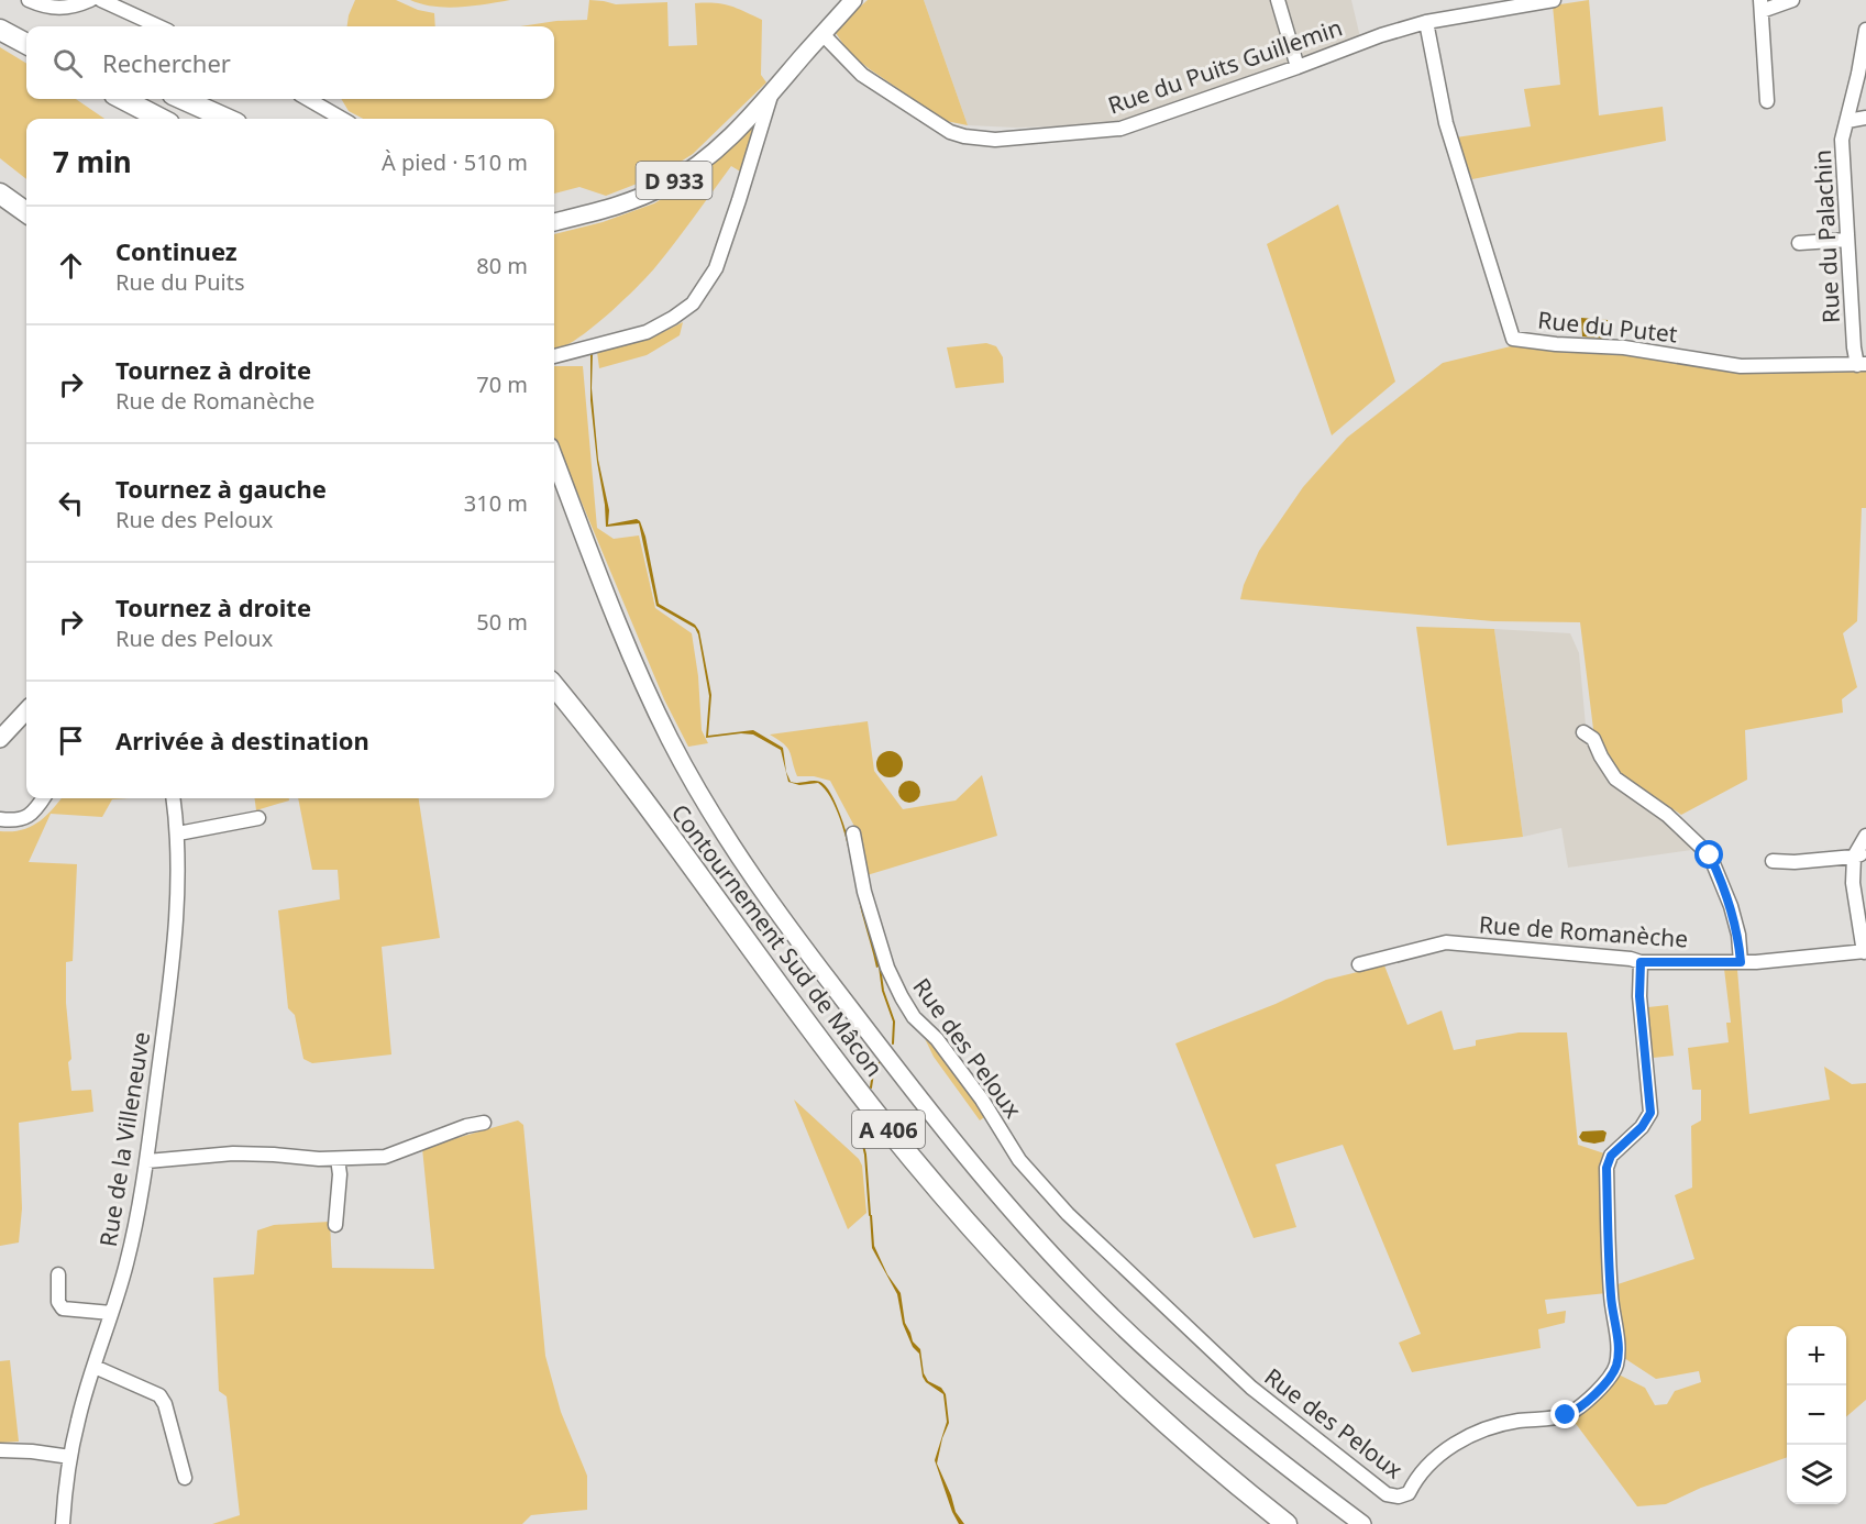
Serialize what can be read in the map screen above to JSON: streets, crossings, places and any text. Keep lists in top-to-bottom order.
{
  "streets": {
    "highway": ["Contournement Sud de Mâcon", "A 406"],
    "main road": ["D 933"],
    "street": [
      "Rue du Puits Guillemin",
      "Rue du Palachin",
      "Rue du Putet",
      "Rue de Romanèche",
      "Rue des Peloux",
      "Rue de la Villeneuve"
    ]
  },
  "crossings": [
    ["Rue du Puits Guillemin", "D 933"],
    ["Rue du Puits Guillemin", "Rue du Putet"],
    ["Rue du Palachin", "Rue du Putet"],
    ["Rue de Romanèche", "Rue des Peloux"]
  ],
  "page": {
    "search": "Rechercher",
    "heading": ["7 min", "À pied · 510 m"],
    "list": [
      ["Continuez", "Rue du Puits", "80 m"],
      ["Tournez à droite", "Rue de Romanèche", "70 m"],
      ["Tournez à gauche", "Rue des Peloux", "310 m"],
      ["Tournez à droite", "Rue des Peloux", "50 m"],
      "Arrivée à destination"
    ],
    "map_buttons": ["+", "−"]
  }
}
